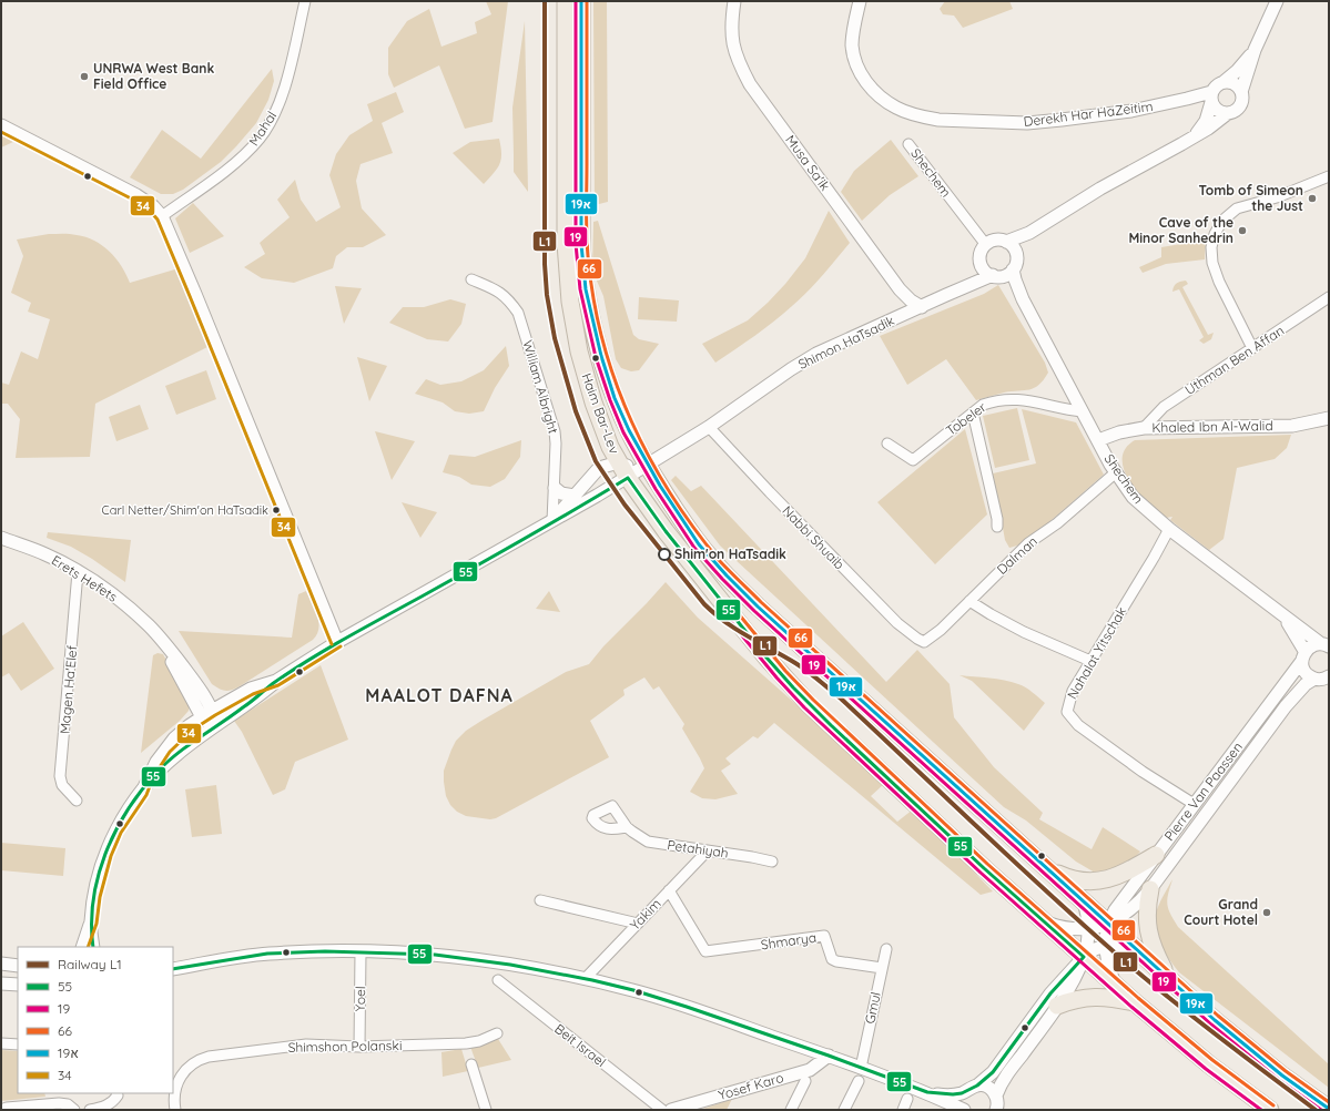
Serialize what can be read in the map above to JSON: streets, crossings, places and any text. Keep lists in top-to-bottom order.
{
  "streets": {
    "highway": ["Haim Bar-Lev"],
    "street": [
      "Derekh Har HaZeitim",
      "Mahal",
      "Musa Sa'ik",
      "Shechem",
      "Shimon HaTsadik",
      "Uthman Ben Affan",
      "William Albright",
      "Tobeler",
      "Khaled Ibn Al-Walid",
      "Nabbi Shuaib",
      "Dalman",
      "Erets Hefets",
      "Nahalat Yitschak",
      "Magen Ha'Elef",
      "Pierre Van Paassen",
      "Petahiyah",
      "Yakim",
      "Shmarya",
      "Yoel",
      "Gmul",
      "Beit Israel",
      "Shimshon Polanski",
      "Yosef Karo"
    ]
  },
  "crossings": [
    ["Musa Sa'ik", "Shimon HaTsadik"],
    ["Shechem", "Shimon HaTsadik"],
    ["Shechem", "Tobeler"],
    ["Shechem", "Khaled Ibn Al-Walid"],
    ["Shechem", "Dalman"],
    ["Shechem", "Nahalat Yitschak"],
    ["Shechem", "Pierre Van Paassen"],
    ["Shimon HaTsadik", "William Albright"],
    ["Shimon HaTsadik", "Haim Bar-Lev"],
    ["Shimon HaTsadik", "Nabbi Shuaib"],
    ["Shimon HaTsadik", "Erets Hefets"],
    ["Uthman Ben Affan", "Khaled Ibn Al-Walid"],
    ["Haim Bar-Lev", "Pierre Van Paassen"],
    ["Nabbi Shuaib", "Dalman"],
    ["Erets Hefets", "Magen Ha'Elef"],
    ["Nahalat Yitschak", "Pierre Van Paassen"],
    ["Petahiyah", "Yakim"],
    ["Yakim", "Shmarya"],
    ["Shmarya", "Gmul"],
    ["Yoel", "Shimshon Polanski"]
  ],
  "districts": ["MAALOT DAFNA"],
  "places": [
    "UNRWA West Bank Field Office",
    "Tomb of Simeon the Just",
    "Cave of the Minor Sanhedrin",
    "Carl Netter/Shim'on HaTsadik",
    "Shim'on HaTsadik",
    "Grand Court Hotel"
  ],
  "lines": [
    "rail line L1",
    "transit line 19",
    "transit line 66",
    "transit line 19א",
    "transit line 34",
    "transit line 55"
  ],
  "legend": [
    "Railway L1",
    "55",
    "19",
    "66",
    "19א",
    "34"
  ]
}
